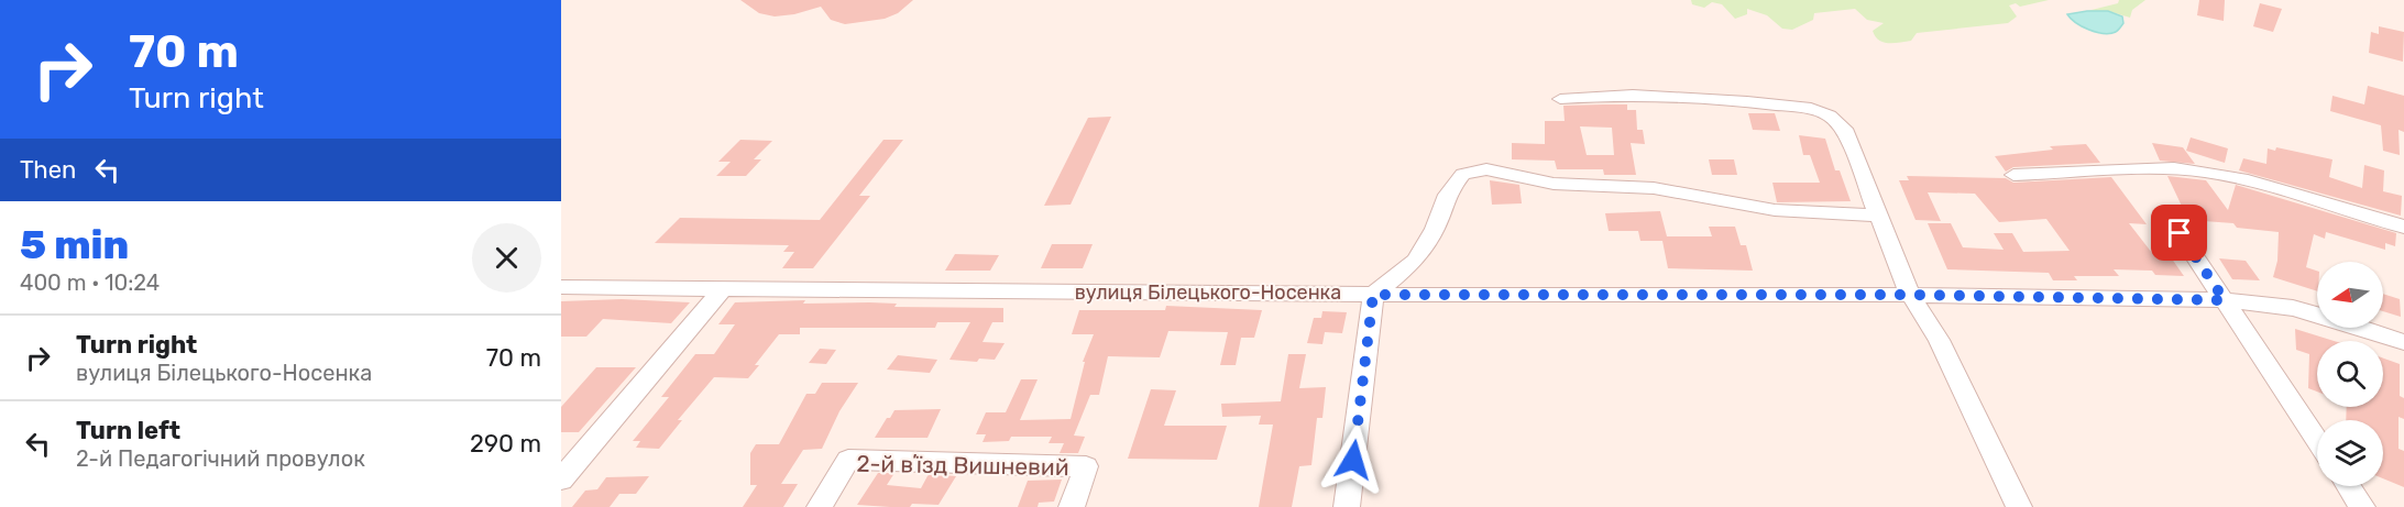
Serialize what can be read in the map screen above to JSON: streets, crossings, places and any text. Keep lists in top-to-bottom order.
{
  "streets": {
    "street": ["вулиця Білецького-Носенка", "2-й вʼїзд Вишневий"]
  },
  "north": "left",
  "page": {
    "turn": ["70 m", "Turn right"],
    "then": "Then",
    "heading": ["5 min", "400 m · 10:24"],
    "list": [
      {
        "name": "Turn right",
        "note": "вулиця Білецького-Носенка",
        "value": "70 m"
      },
      {
        "name": "Turn left",
        "note": "2-й Педагогічний провулок",
        "value": "290 m"
      }
    ]
  }
}
